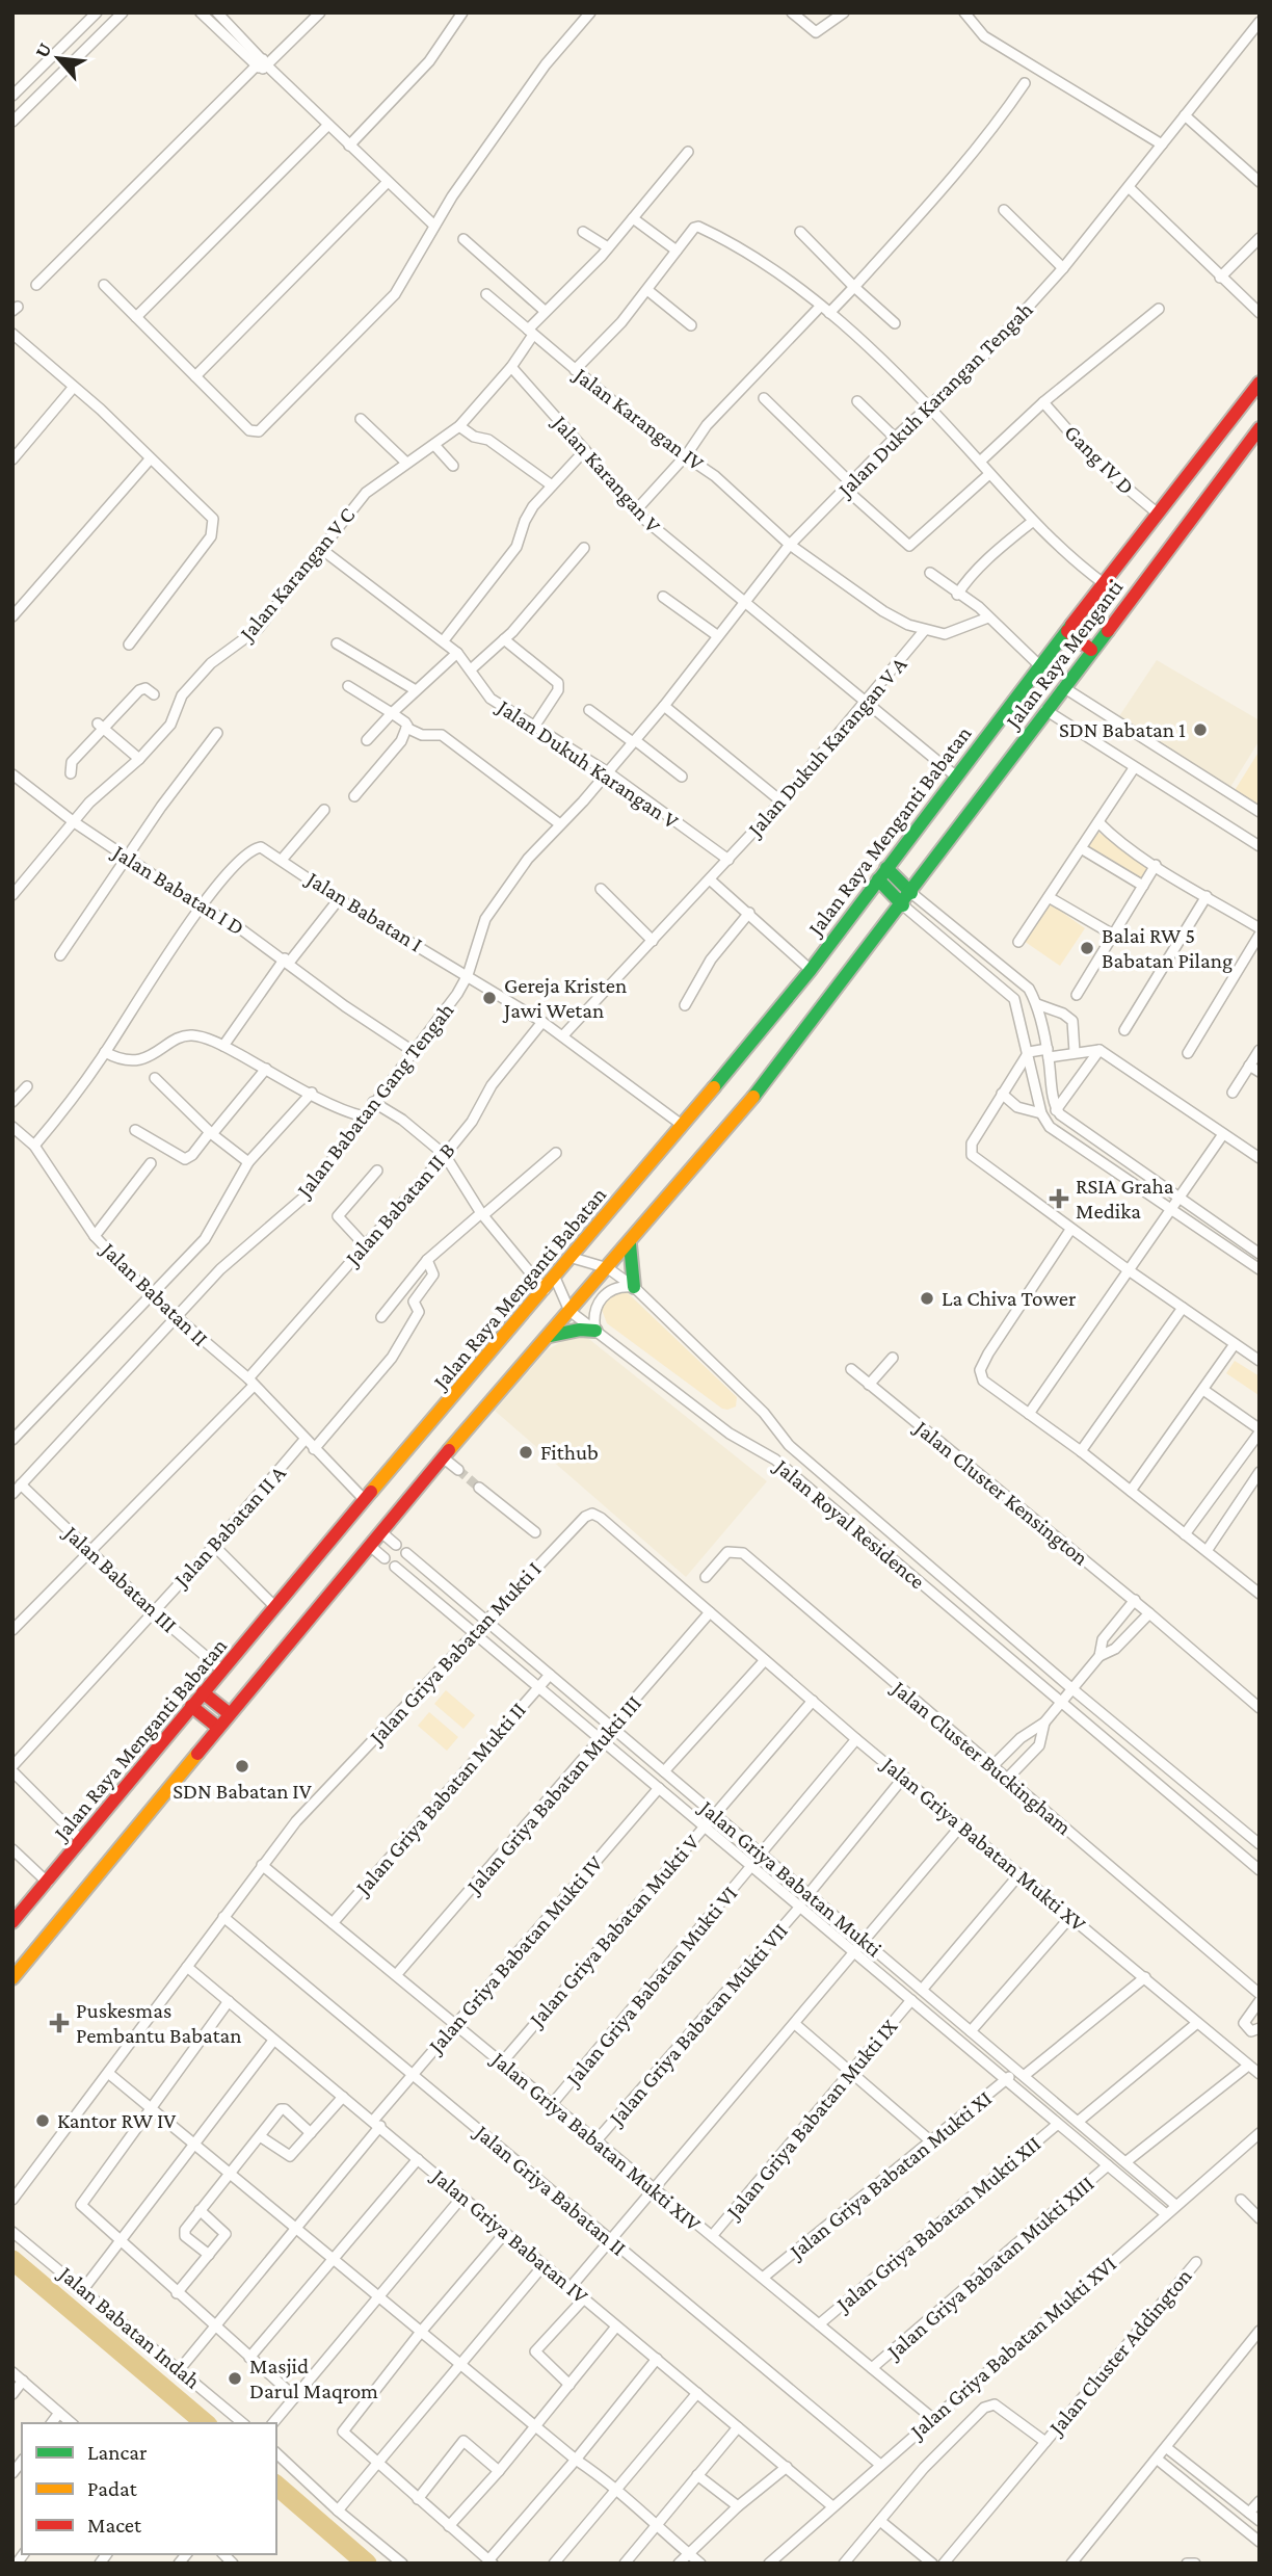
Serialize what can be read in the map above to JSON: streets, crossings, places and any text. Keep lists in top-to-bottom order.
{
  "streets": {
    "main road": ["Jalan Raya Menganti", "Jalan Raya Menganti Babatan"],
    "street": [
      "Jalan Dukuh Karangan Tengah",
      "Jalan Karangan IV",
      "Gang IV D",
      "Jalan Karangan V",
      "Jalan Karangan V C",
      "Jalan Dukuh Karangan V A",
      "Jalan Dukuh Karangan V",
      "Jalan Babatan I D",
      "Jalan Babatan I",
      "Jalan Babatan Gang Tengah",
      "Jalan Babatan II B",
      "Jalan Babatan II",
      "Jalan Cluster Kensington",
      "Jalan Royal Residence",
      "Jalan Babatan II A",
      "Jalan Babatan III",
      "Jalan Griya Babatan Mukti I",
      "Jalan Cluster Buckingham",
      "Jalan Griya Babatan Mukti III",
      "Jalan Griya Babatan Mukti II",
      "Jalan Griya Babatan Mukti XV",
      "Jalan Griya Babatan Mukti",
      "Jalan Griya Babatan Mukti V",
      "Jalan Griya Babatan Mukti IV",
      "Jalan Griya Babatan Mukti VI",
      "Jalan Griya Babatan Mukti VII",
      "Jalan Griya Babatan Mukti IX",
      "Jalan Griya Babatan Mukti XIV",
      "Jalan Griya Babatan Mukti XI",
      "Jalan Griya Babatan II",
      "Jalan Griya Babatan Mukti XII",
      "Jalan Griya Babatan IV",
      "Jalan Griya Babatan Mukti XIII",
      "Jalan Babatan Indah",
      "Jalan Griya Babatan Mukti XVI",
      "Jalan Cluster Addington"
    ]
  },
  "crossings": [
    ["Jalan Dukuh Karangan Tengah", "Jalan Karangan IV"],
    ["Jalan Dukuh Karangan Tengah", "Jalan Karangan V"],
    ["Jalan Dukuh Karangan Tengah", "Jalan Dukuh Karangan V"],
    ["Jalan Dukuh Karangan Tengah", "Jalan Babatan Gang Tengah"],
    ["Jalan Karangan IV", "Jalan Karangan V C"],
    ["Jalan Karangan IV", "Jalan Dukuh Karangan V A"],
    ["Gang IV D", "Jalan Raya Menganti"],
    ["Jalan Karangan V", "Jalan Karangan V C"],
    ["Jalan Karangan V C", "Jalan Dukuh Karangan V"],
    ["Jalan Karangan V C", "Jalan Babatan I D"],
    ["Jalan Raya Menganti", "Jalan Raya Menganti Babatan"],
    ["Jalan Dukuh Karangan V A", "Jalan Dukuh Karangan V"],
    ["Jalan Dukuh Karangan V A", "Jalan Babatan I"],
    ["Jalan Dukuh Karangan V", "Jalan Babatan Gang Tengah"],
    ["Jalan Raya Menganti Babatan", "Jalan Babatan I"],
    ["Jalan Raya Menganti Babatan", "Jalan Babatan II"],
    ["Jalan Raya Menganti Babatan", "Jalan Royal Residence"],
    ["Jalan Raya Menganti Babatan", "Jalan Babatan III"],
    ["Jalan Babatan I D", "Jalan Babatan I"],
    ["Jalan Babatan I D", "Jalan Babatan Gang Tengah"],
    ["Jalan Babatan I", "Jalan Babatan Gang Tengah"],
    ["Jalan Babatan I", "Jalan Babatan II B"],
    ["Jalan Babatan I", "Jalan Babatan II"],
    ["Jalan Babatan Gang Tengah", "Jalan Babatan II"],
    ["Jalan Babatan Gang Tengah", "Jalan Babatan III"],
    ["Jalan Babatan II B", "Jalan Babatan II"],
    ["Jalan Babatan II B", "Jalan Babatan III"],
    ["Jalan Babatan II", "Jalan Babatan II A"],
    ["Jalan Babatan II A", "Jalan Babatan III"],
    ["Jalan Griya Babatan Mukti I", "Jalan Griya Babatan Mukti III"],
    ["Jalan Griya Babatan Mukti I", "Jalan Griya Babatan Mukti XV"],
    ["Jalan Griya Babatan Mukti I", "Jalan Griya Babatan Mukti"],
    ["Jalan Griya Babatan Mukti I", "Jalan Griya Babatan Mukti XIV"],
    ["Jalan Griya Babatan Mukti I", "Jalan Griya Babatan II"],
    ["Jalan Griya Babatan Mukti III", "Jalan Griya Babatan Mukti XV"],
    ["Jalan Griya Babatan Mukti III", "Jalan Griya Babatan Mukti"],
    ["Jalan Griya Babatan Mukti III", "Jalan Griya Babatan Mukti XIV"],
    ["Jalan Griya Babatan Mukti II", "Jalan Griya Babatan Mukti"],
    ["Jalan Griya Babatan Mukti II", "Jalan Griya Babatan Mukti XIV"],
    ["Jalan Griya Babatan Mukti XV", "Jalan Griya Babatan Mukti V"],
    ["Jalan Griya Babatan Mukti XV", "Jalan Griya Babatan Mukti XI"],
    ["Jalan Griya Babatan Mukti", "Jalan Griya Babatan Mukti V"],
    ["Jalan Griya Babatan Mukti", "Jalan Griya Babatan Mukti IV"],
    ["Jalan Griya Babatan Mukti", "Jalan Griya Babatan Mukti VI"],
    ["Jalan Griya Babatan Mukti", "Jalan Griya Babatan Mukti VII"],
    ["Jalan Griya Babatan Mukti", "Jalan Griya Babatan Mukti IX"],
    ["Jalan Griya Babatan Mukti", "Jalan Griya Babatan Mukti XI"],
    ["Jalan Griya Babatan Mukti", "Jalan Griya Babatan Mukti XII"],
    ["Jalan Griya Babatan Mukti", "Jalan Griya Babatan Mukti XIII"],
    ["Jalan Griya Babatan Mukti", "Jalan Griya Babatan Mukti XVI"],
    ["Jalan Griya Babatan Mukti V", "Jalan Griya Babatan Mukti XIV"],
    ["Jalan Griya Babatan Mukti IV", "Jalan Griya Babatan Mukti XIV"],
    ["Jalan Griya Babatan Mukti IV", "Jalan Griya Babatan II"],
    ["Jalan Griya Babatan Mukti IV", "Jalan Griya Babatan IV"],
    ["Jalan Griya Babatan Mukti IV", "Jalan Babatan Indah"],
    ["Jalan Griya Babatan Mukti VI", "Jalan Griya Babatan Mukti XIV"],
    ["Jalan Griya Babatan Mukti VII", "Jalan Griya Babatan Mukti XIV"],
    ["Jalan Griya Babatan Mukti IX", "Jalan Griya Babatan Mukti XIV"],
    ["Jalan Griya Babatan Mukti XIV", "Jalan Griya Babatan Mukti XI"],
    ["Jalan Griya Babatan Mukti XIV", "Jalan Griya Babatan Mukti XII"],
    ["Jalan Griya Babatan Mukti XIV", "Jalan Griya Babatan Mukti XIII"],
    ["Jalan Griya Babatan Mukti XIV", "Jalan Griya Babatan Mukti XVI"],
    ["Jalan Griya Babatan II", "Jalan Griya Babatan Mukti XVI"],
    ["Jalan Griya Babatan IV", "Jalan Griya Babatan Mukti XVI"]
  ],
  "places": {
    "other": [
      "SDN Babatan 1",
      "Balai RW 5 Babatan Pilang",
      "Gereja Kristen Jawi Wetan",
      "La Chiva Tower",
      "Fithub",
      "SDN Babatan IV",
      "Kantor RW IV",
      "Masjid Darul Maqrom"
    ],
    "health": ["RSIA Graha Medika", "Puskesmas Pembantu Babatan"]
  },
  "legend": ["Lancar", "Padat", "Macet"],
  "north": "top left"
}
